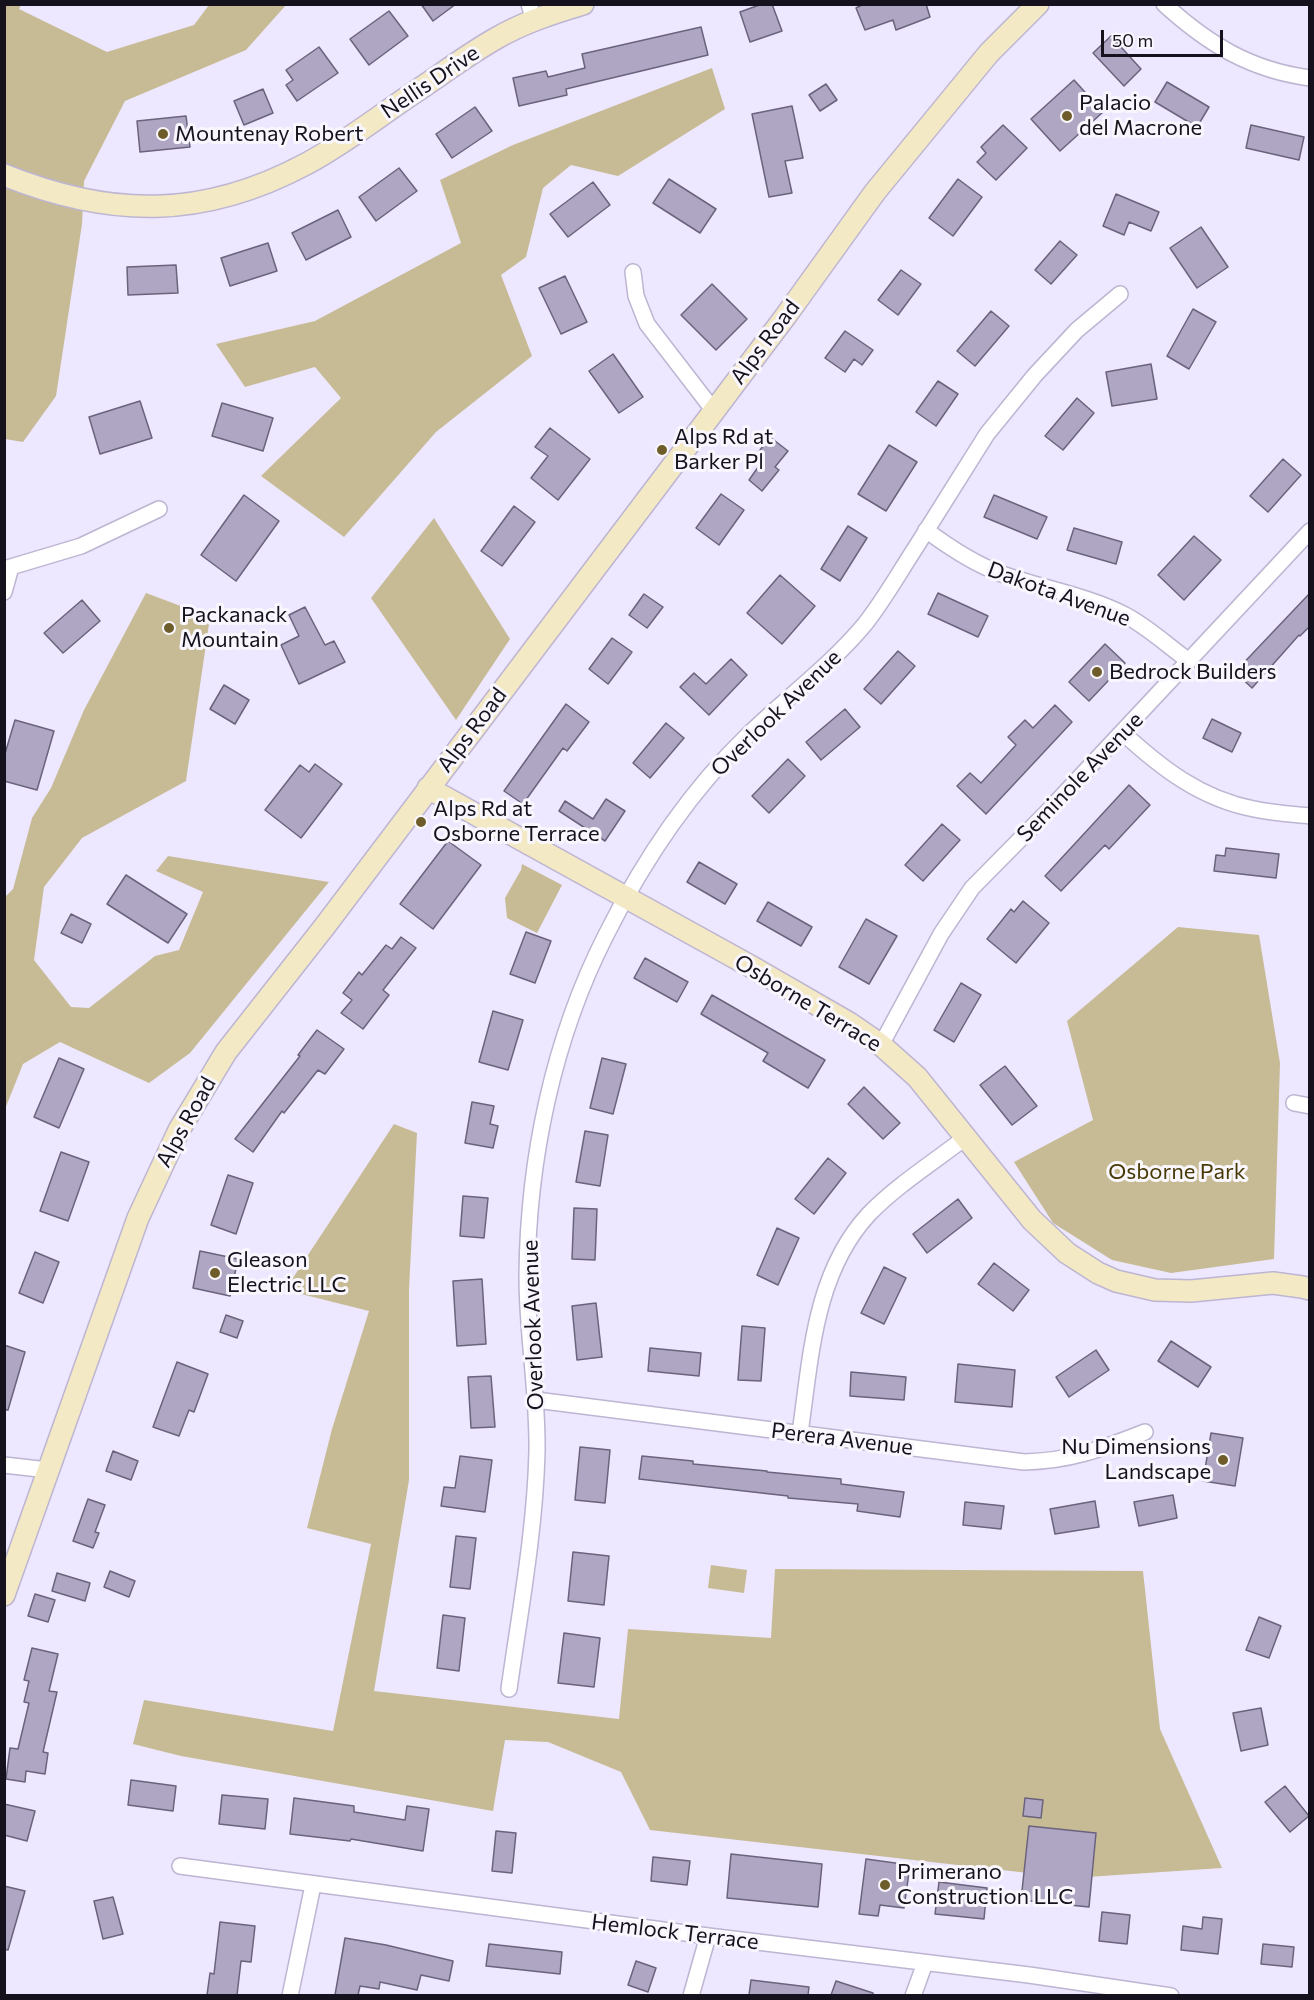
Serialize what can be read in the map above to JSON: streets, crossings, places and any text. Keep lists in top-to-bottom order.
{
  "streets": {
    "main road": ["Nellis Drive", "Alps Road", "Osborne Terrace"],
    "street": [
      "Dakota Avenue",
      "Overlook Avenue",
      "Seminole Avenue",
      "Perera Avenue",
      "Hemlock Terrace"
    ]
  },
  "crossings": [
    ["Alps Road", "Osborne Terrace"],
    ["Dakota Avenue", "Overlook Avenue"],
    ["Dakota Avenue", "Seminole Avenue"],
    ["Overlook Avenue", "Osborne Terrace"],
    ["Overlook Avenue", "Perera Avenue"],
    ["Seminole Avenue", "Osborne Terrace"]
  ],
  "parks": ["Osborne Park"],
  "places": [
    "Palacio del Macrone",
    "Mountenay Robert",
    "Alps Rd at Barker Pl",
    "Packanack Mountain",
    "Bedrock Builders",
    "Alps Rd at Osborne Terrace",
    "Gleason Electric LLC",
    "Nu Dimensions Landscape",
    "Primerano Construction LLC"
  ],
  "scale_bar": "50 m"
}
